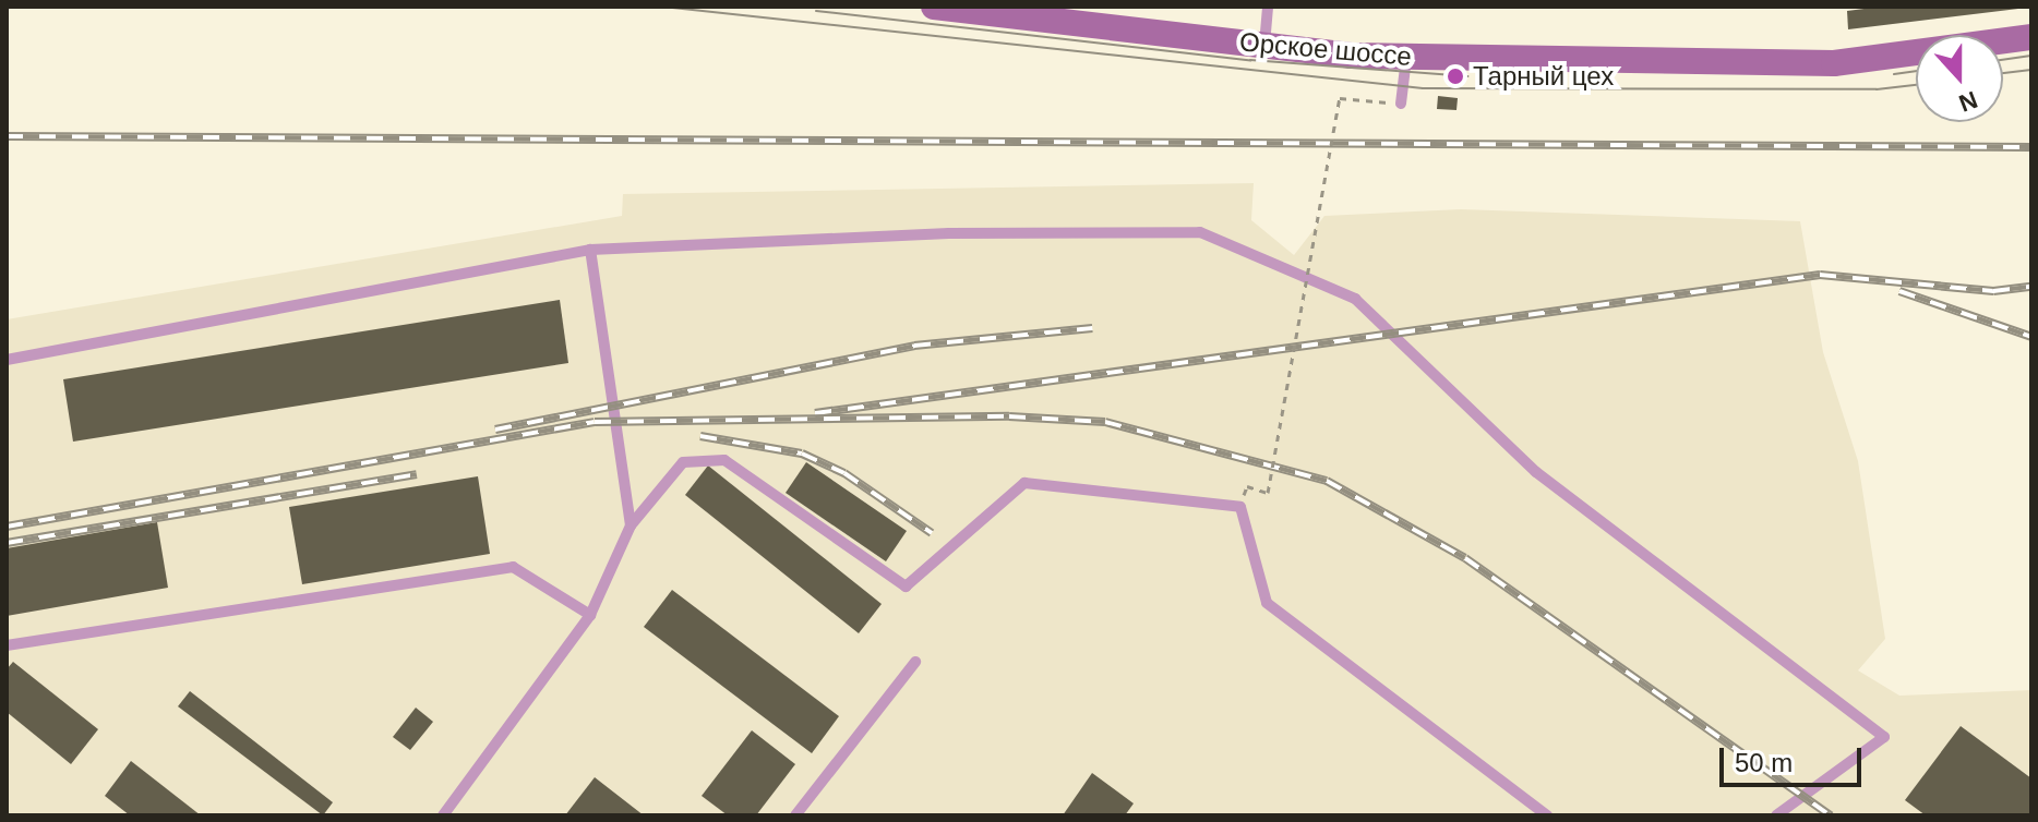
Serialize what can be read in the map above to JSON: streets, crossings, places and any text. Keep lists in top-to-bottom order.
{
  "streets": {
    "street": ["Орское шоссе"]
  },
  "places": ["Тарный цех"],
  "scale_bar": "50 m",
  "north": "bottom"
}
